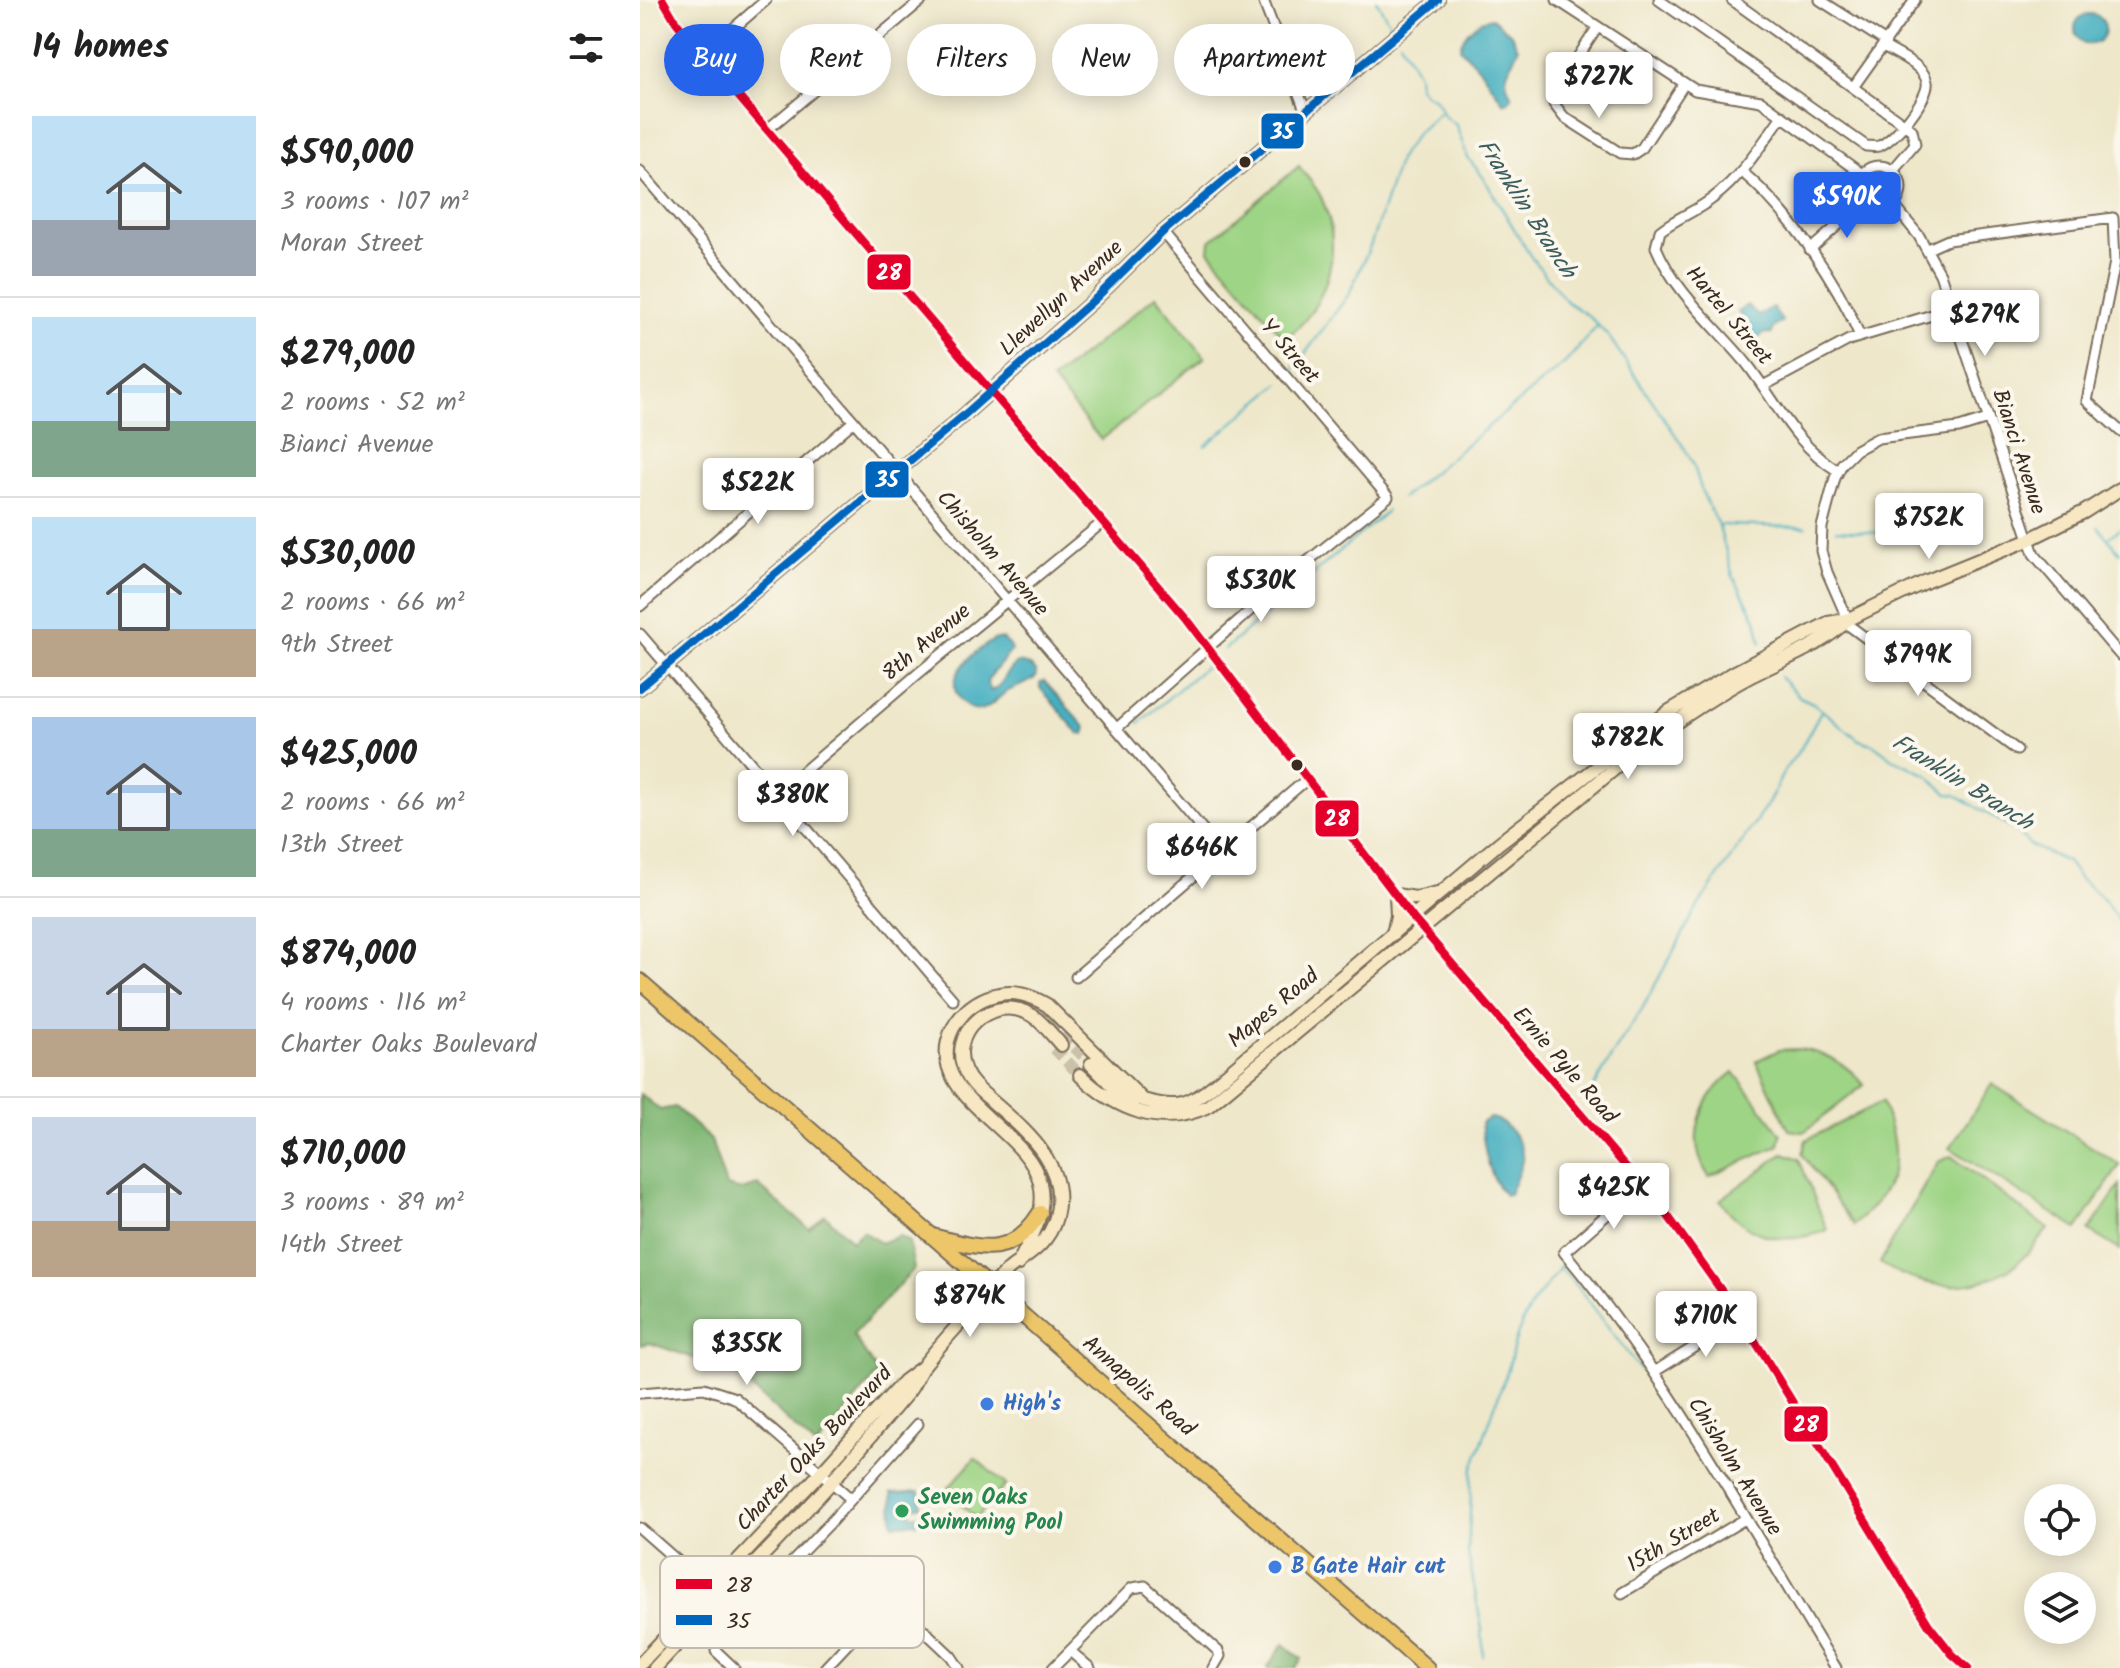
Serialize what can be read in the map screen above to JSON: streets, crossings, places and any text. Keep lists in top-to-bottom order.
{
  "streets": {
    "main road": ["Annapolis Road"],
    "street": [
      "Llewellyn Avenue",
      "Hartel Street",
      "Y Street",
      "Bianci Avenue",
      "Chisholm Avenue",
      "8th Avenue",
      "Mapes Road",
      "Ernie Pyle Road",
      "Charter Oaks Boulevard",
      "15th Street"
    ]
  },
  "crossings": [
    ["Llewellyn Avenue", "Y Street"],
    ["Llewellyn Avenue", "Chisholm Avenue"],
    ["Llewellyn Avenue", "Ernie Pyle Road"],
    ["Y Street", "Ernie Pyle Road"],
    ["Bianci Avenue", "Mapes Road"],
    ["Chisholm Avenue", "8th Avenue"],
    ["Chisholm Avenue", "Ernie Pyle Road"],
    ["Chisholm Avenue", "15th Street"],
    ["8th Avenue", "Ernie Pyle Road"],
    ["Mapes Road", "Ernie Pyle Road"],
    ["Mapes Road", "Annapolis Road"],
    ["Mapes Road", "Charter Oaks Boulevard"],
    ["Annapolis Road", "Charter Oaks Boulevard"]
  ],
  "water": ["Franklin Branch"],
  "places": ["High's", "Seven Oaks Swimming Pool", "B Gate Hair cut"],
  "lines": ["transit line 28", "transit line 35"],
  "legend": ["28", "35"],
  "page": {
    "heading": "14 homes",
    "chip": [
      "Buy",
      "Rent",
      "Filters",
      "New",
      "Apartment"
    ],
    "price": [
      "$727K",
      "$590K",
      "$279K",
      "$522K",
      "$752K",
      "$530K",
      "$799K",
      "$782K",
      "$380K",
      "$646K",
      "$425K",
      "$874K",
      "$710K",
      "$355K"
    ],
    "list": [
      {
        "name": "$590,000",
        "note": "3 rooms · 107 m² · Moran Street"
      },
      {
        "name": "$279,000",
        "note": "2 rooms · 52 m² · Bianci Avenue"
      },
      {
        "name": "$530,000",
        "note": "2 rooms · 66 m² · 9th Street"
      },
      {
        "name": "$425,000",
        "note": "2 rooms · 66 m² · 13th Street"
      },
      {
        "name": "$874,000",
        "note": "4 rooms · 116 m² · Charter Oaks Boulevard"
      },
      {
        "name": "$710,000",
        "note": "3 rooms · 89 m² · 14th Street"
      }
    ]
  }
}
